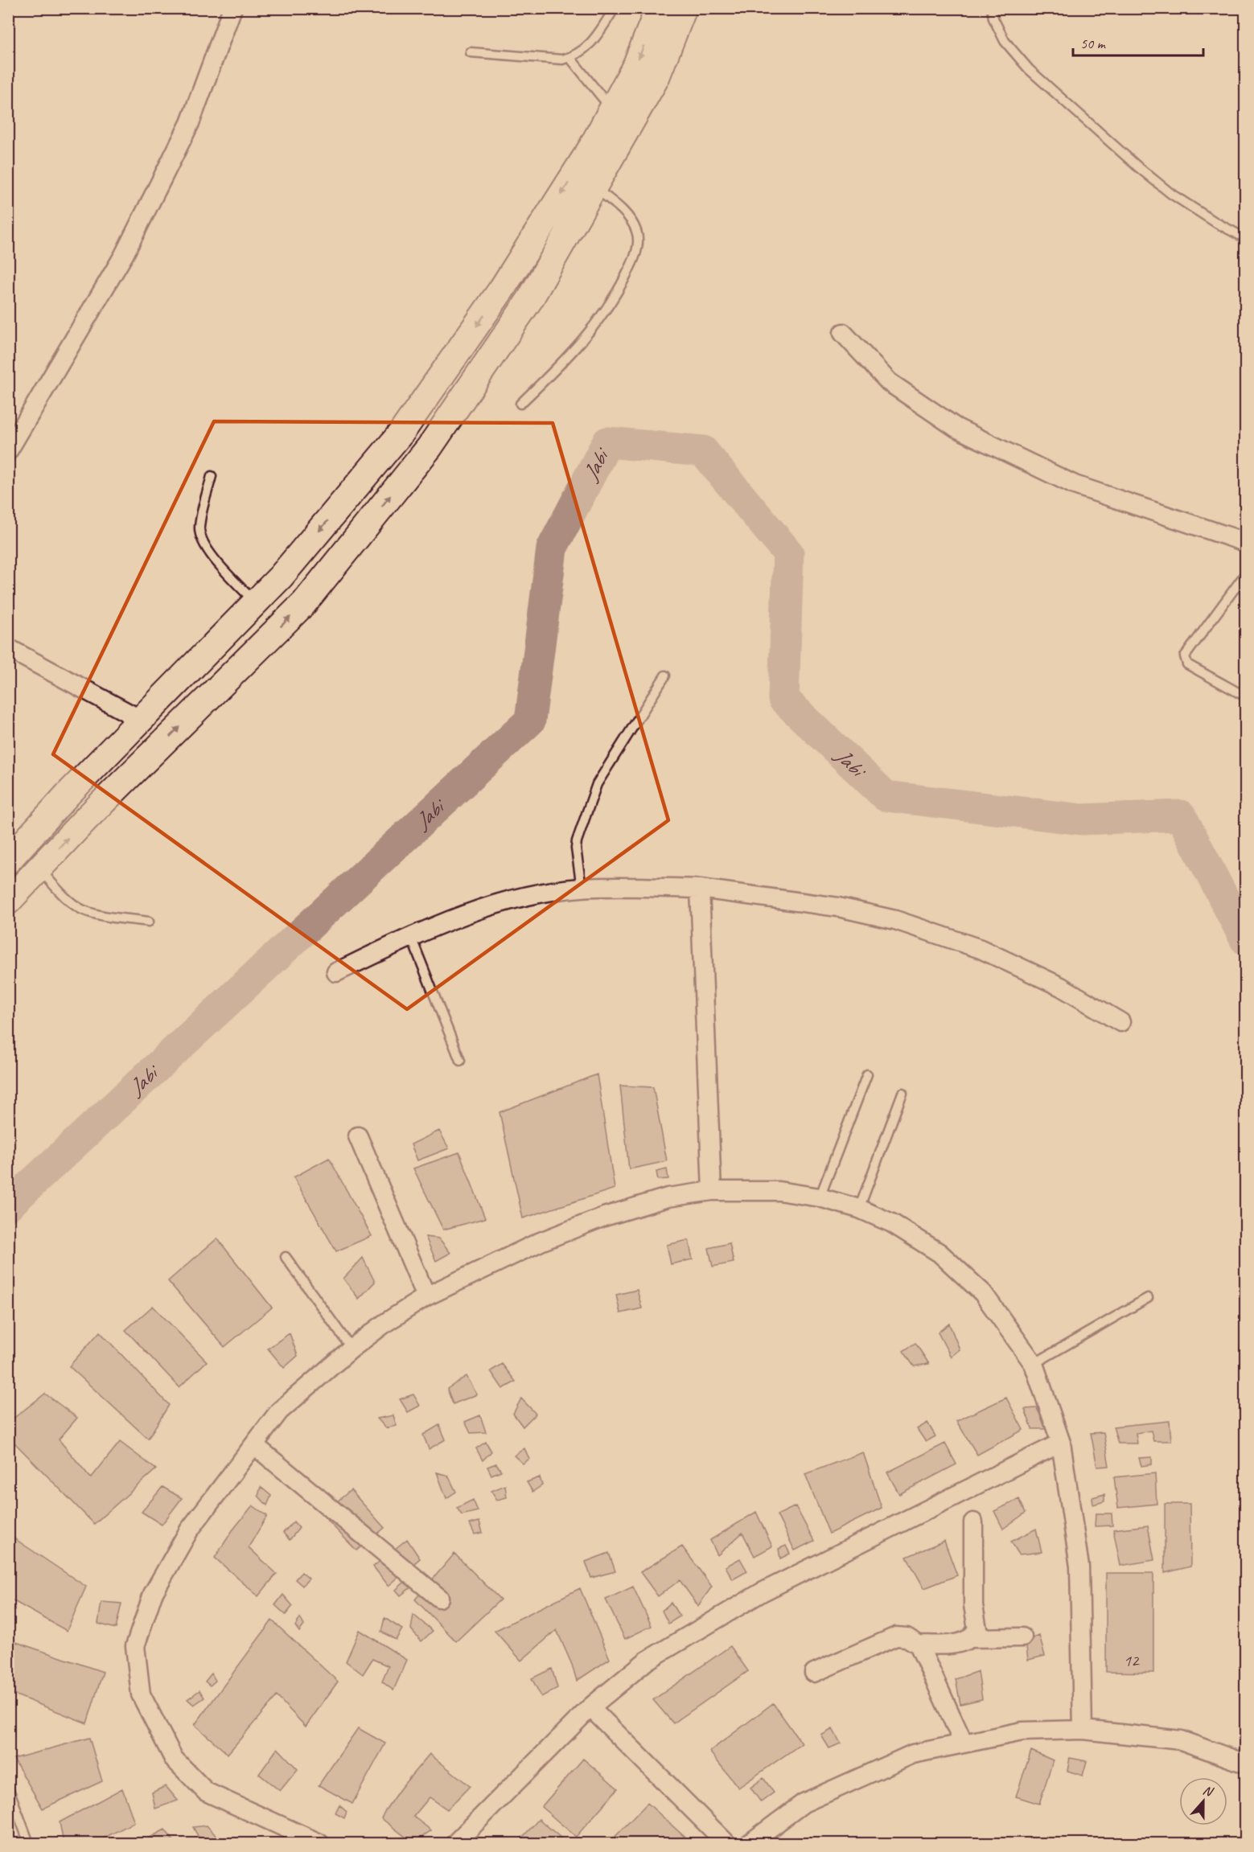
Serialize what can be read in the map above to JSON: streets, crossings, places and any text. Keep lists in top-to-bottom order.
{
  "water": ["Jabi"],
  "house_numbers": ["12"],
  "scale_bar": "50 m",
  "north": "top"
}
